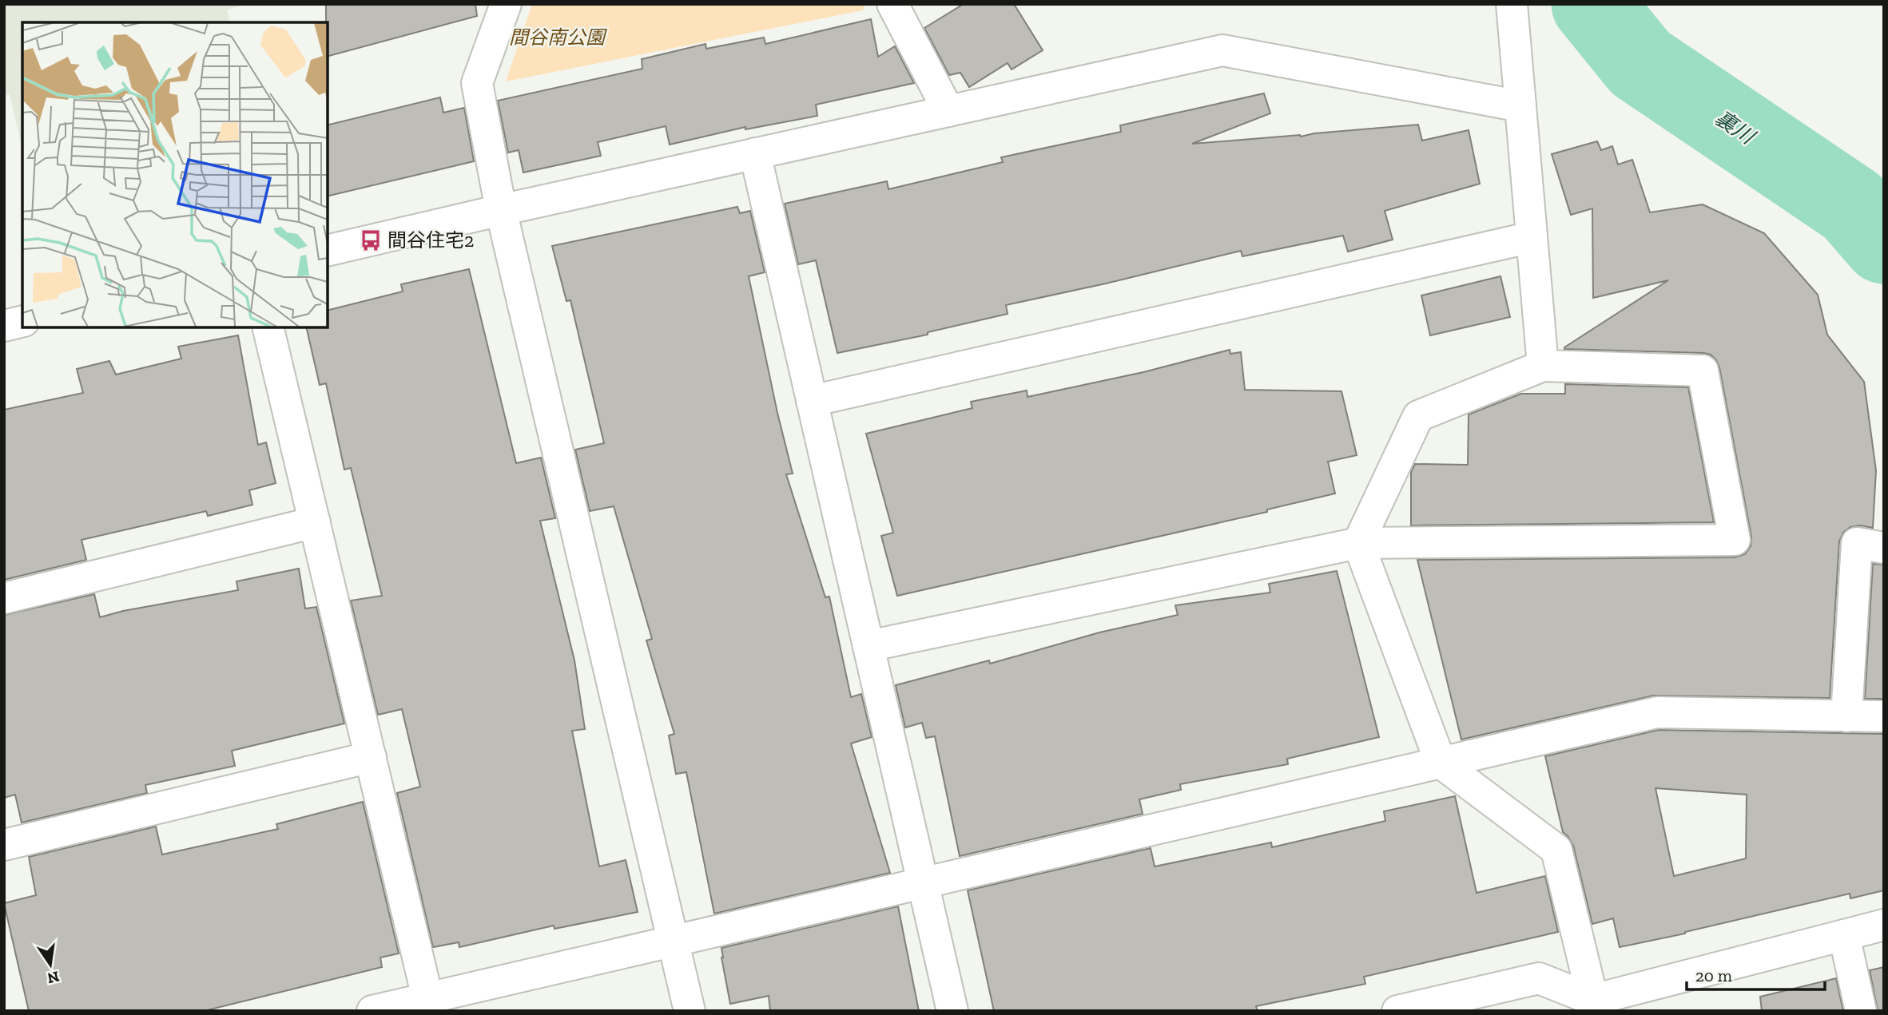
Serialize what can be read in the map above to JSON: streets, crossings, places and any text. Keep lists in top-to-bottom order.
{
  "water": ["裏川"],
  "parks": ["間谷南公園"],
  "places": {
    "bus stop": ["間谷住宅2"]
  },
  "scale_bar": "20 m",
  "north": "bottom"
}
